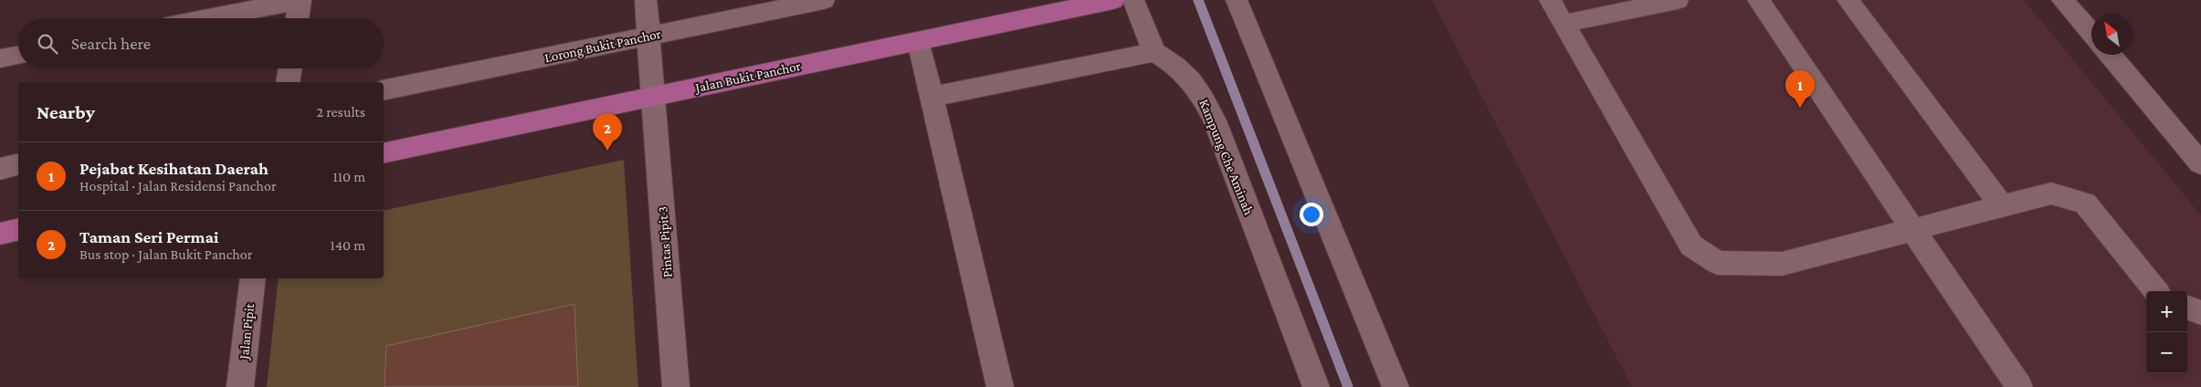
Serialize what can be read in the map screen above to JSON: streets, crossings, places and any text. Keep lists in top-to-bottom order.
{
  "streets": {
    "main road": ["Jalan Bukit Panchor"],
    "street": [
      "Lorong Bukit Panchor",
      "Kampung Che Aminah",
      "Pintas Pipit 3",
      "Jalan Pipit"
    ]
  },
  "crossings": [
    ["Lorong Bukit Panchor", "Pintas Pipit 3"],
    ["Jalan Bukit Panchor", "Pintas Pipit 3"]
  ],
  "north": "top left",
  "page": {
    "search": "Search here",
    "pins": ["1", "2"],
    "heading": ["Nearby", "2 results"],
    "list": [
      {
        "mark": "1",
        "name": "Pejabat Kesihatan Daerah",
        "note": "Hospital · Jalan Residensi Panchor",
        "value": "110 m"
      },
      {
        "mark": "2",
        "name": "Taman Seri Permai",
        "note": "Bus stop · Jalan Bukit Panchor",
        "value": "140 m"
      }
    ],
    "map_buttons": ["+", "−"]
  }
}
